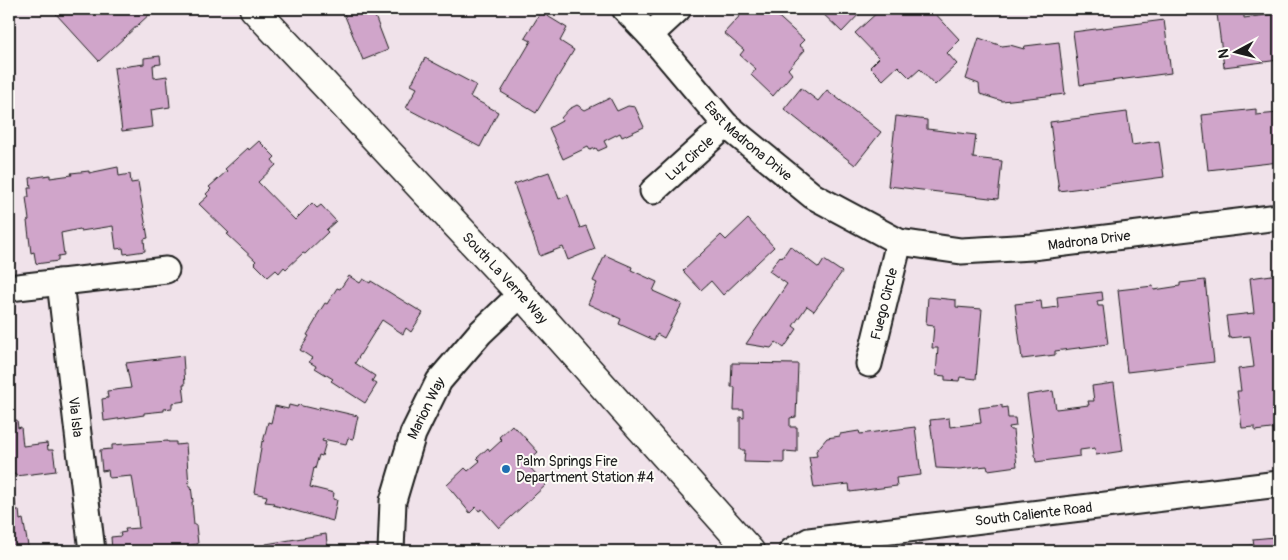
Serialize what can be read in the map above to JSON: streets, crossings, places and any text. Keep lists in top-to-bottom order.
{
  "streets": {
    "street": [
      "East Madrona Drive",
      "Luz Circle",
      "Madrona Drive",
      "South La Verne Way",
      "Fuego Circle",
      "Marion Way",
      "Via Isla",
      "South Caliente Road"
    ]
  },
  "crossings": [
    ["East Madrona Drive", "Luz Circle"],
    ["East Madrona Drive", "Madrona Drive"],
    ["East Madrona Drive", "Fuego Circle"],
    ["Madrona Drive", "Fuego Circle"],
    ["South La Verne Way", "Marion Way"]
  ],
  "places": ["Palm Springs Fire Department Station #4"],
  "north": "left"
}
